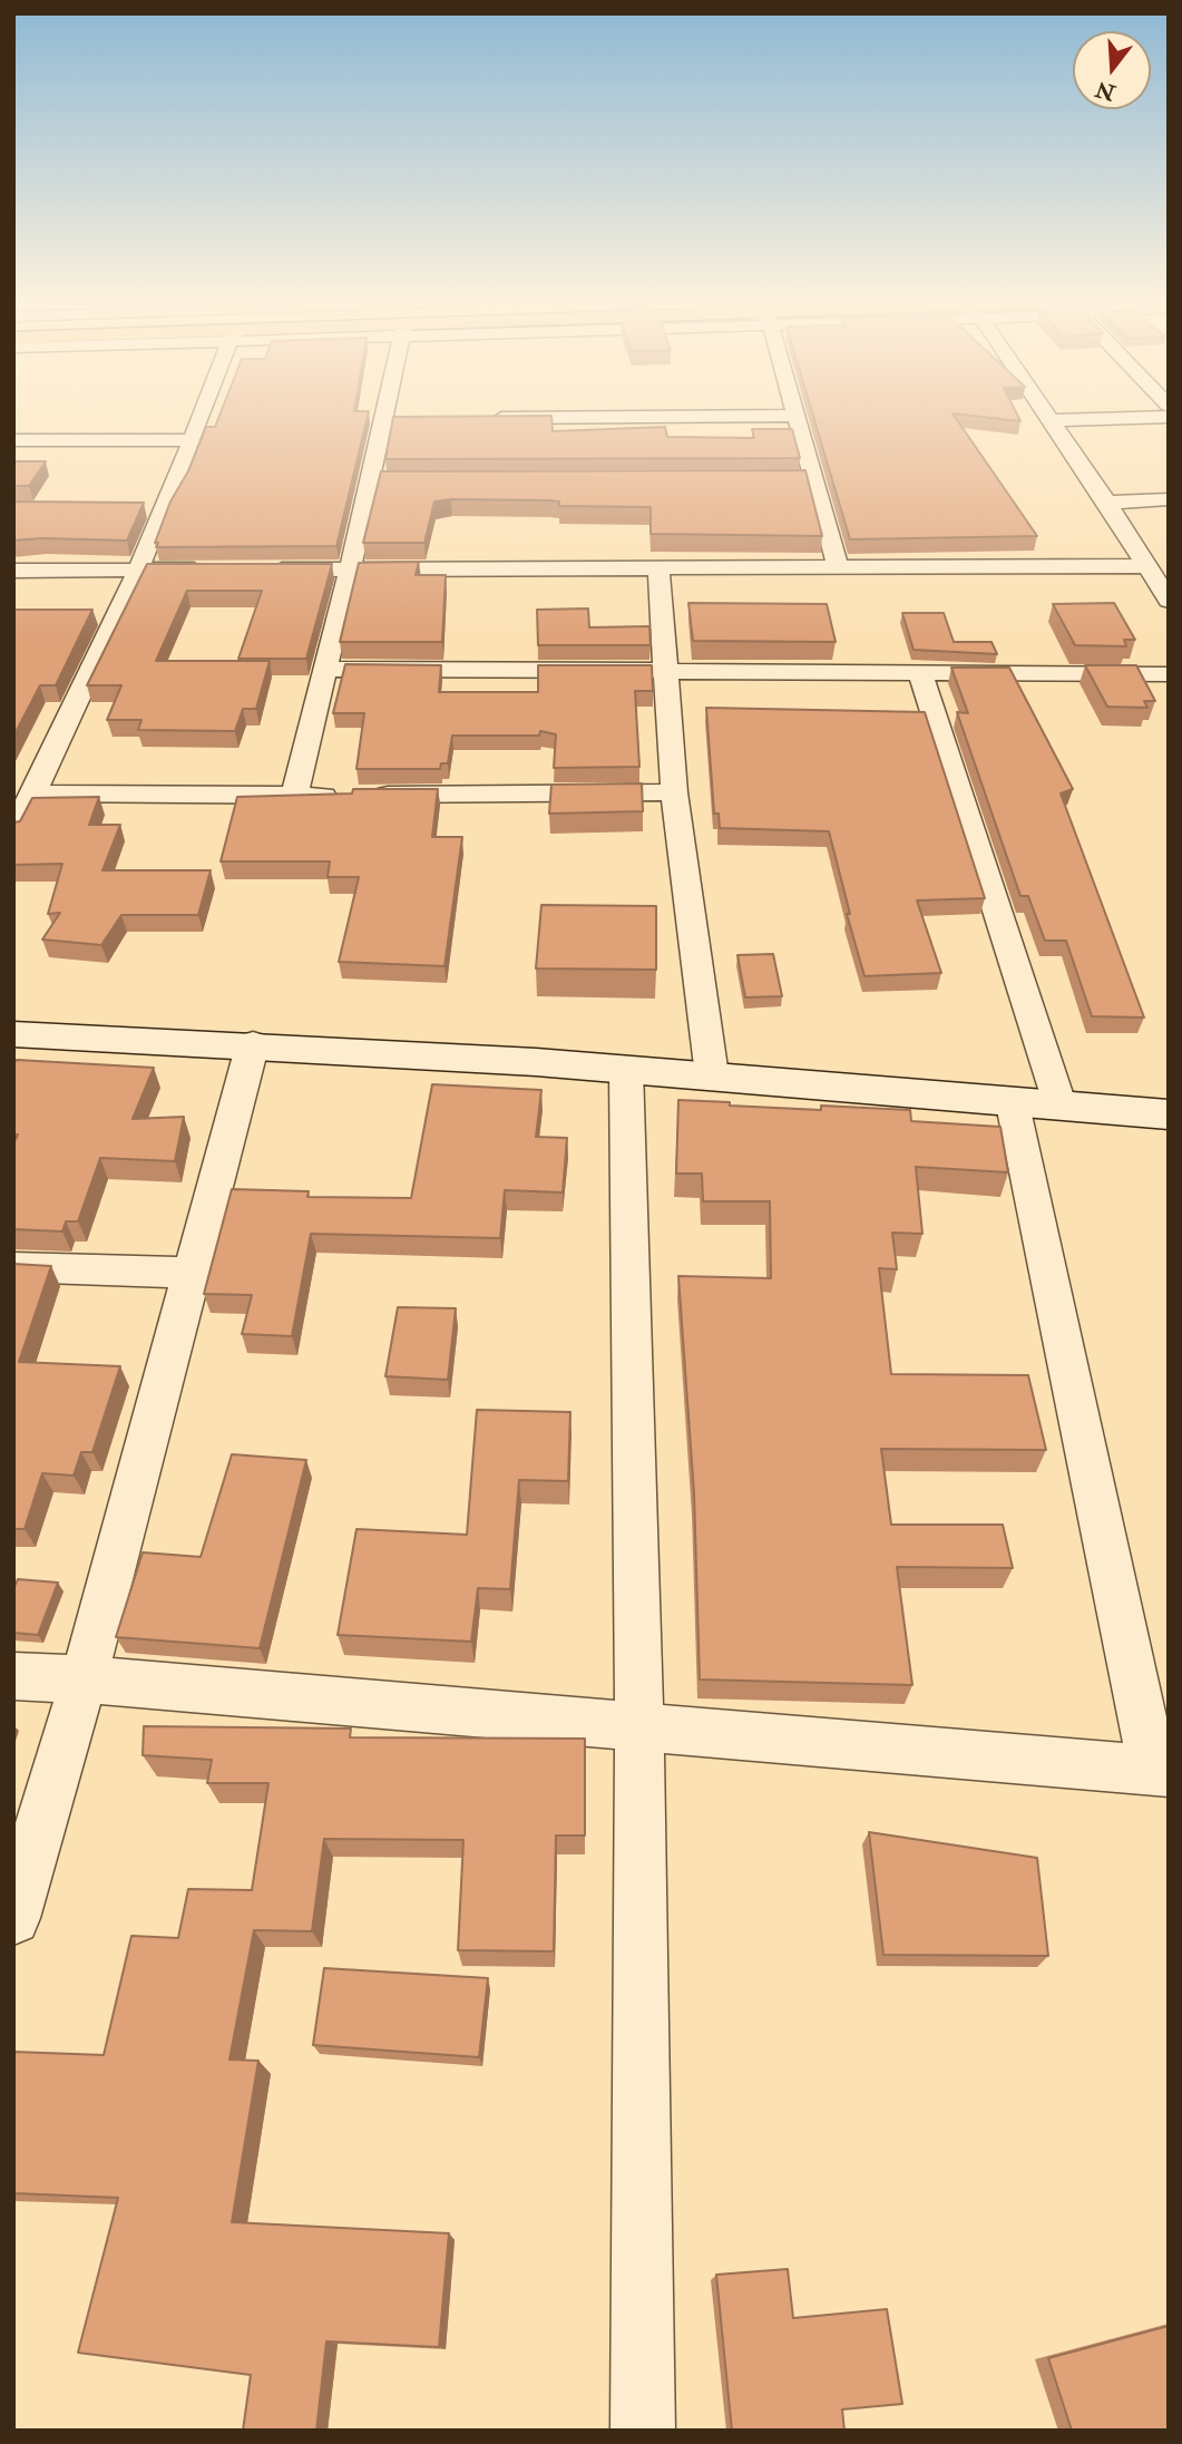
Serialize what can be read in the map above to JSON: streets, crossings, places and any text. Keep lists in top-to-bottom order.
{
  "north": "bottom"
}
